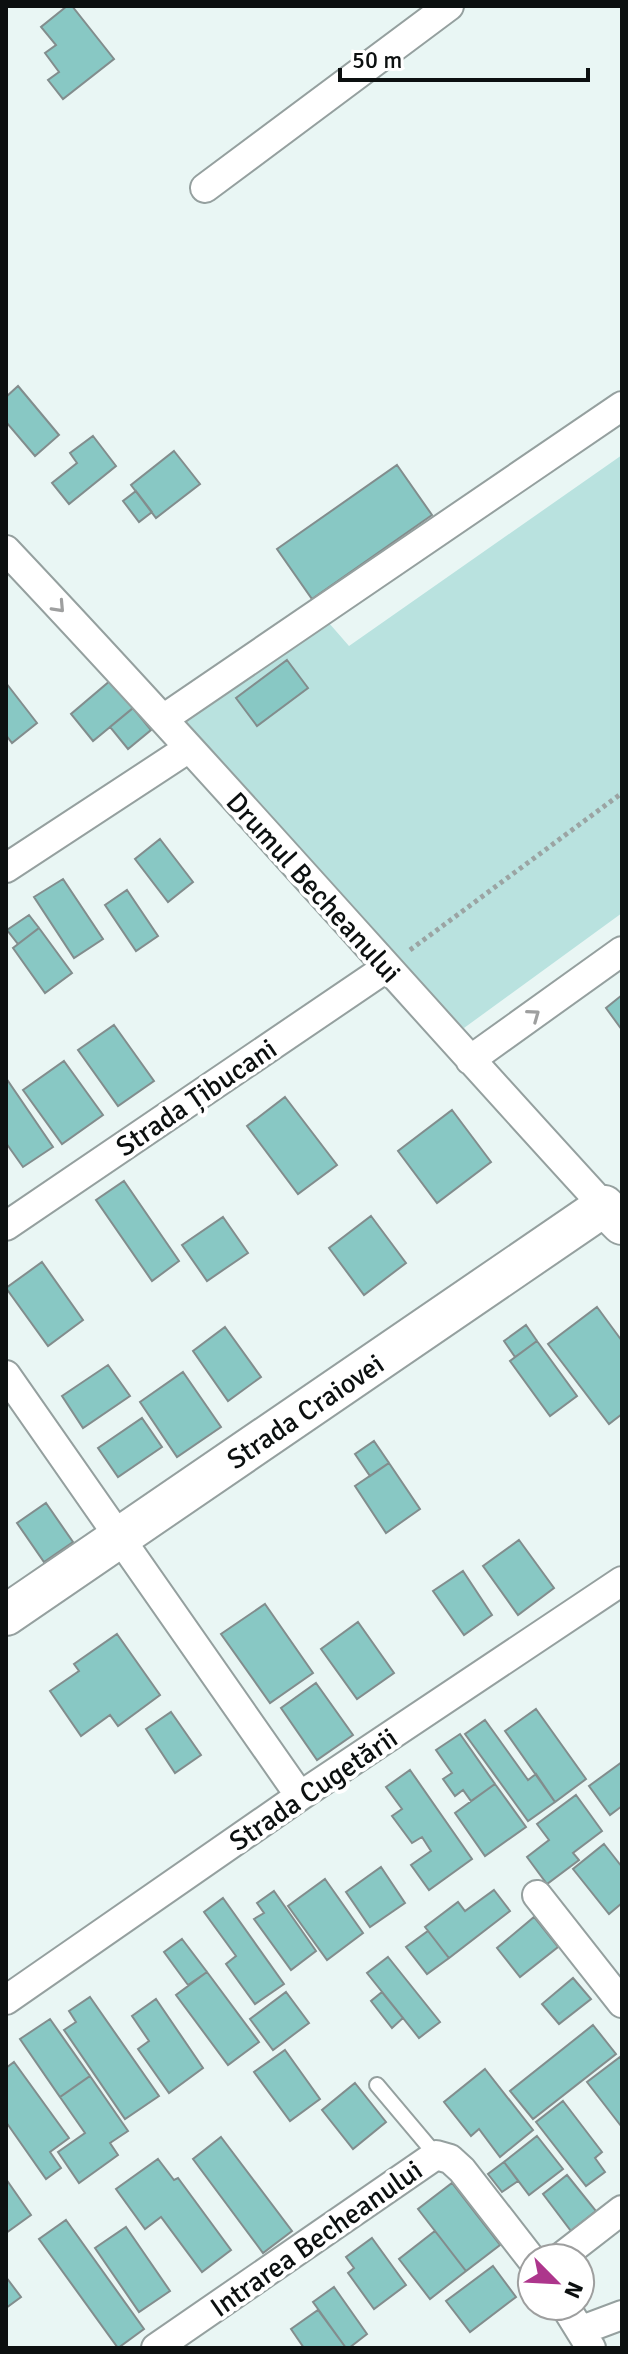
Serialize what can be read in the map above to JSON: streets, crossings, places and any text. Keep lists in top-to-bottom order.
{
  "streets": {
    "street": [
      "Drumul Becheanului",
      "Strada Țibucani",
      "Strada Craiovei",
      "Strada Cugetării",
      "Intrarea Becheanului"
    ]
  },
  "crossings": [
    ["Drumul Becheanului", "Strada Țibucani"],
    ["Drumul Becheanului", "Strada Craiovei"]
  ],
  "scale_bar": "50 m",
  "north": "bottom right"
}
